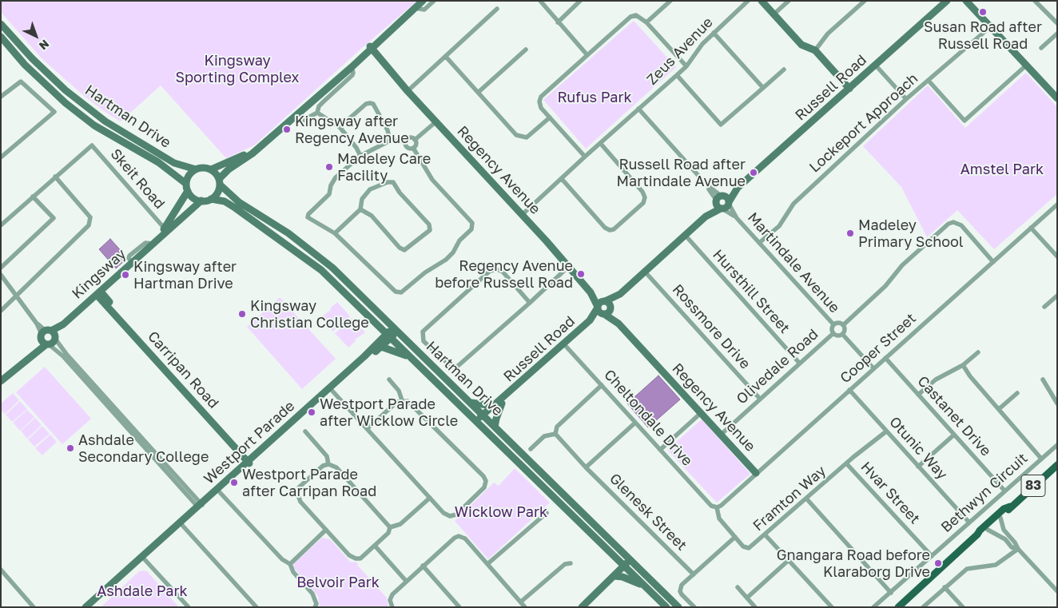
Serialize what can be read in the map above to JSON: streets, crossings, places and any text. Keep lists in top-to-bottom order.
{
  "streets": {
    "main road": [
      "Russell Road",
      "Hartman Drive",
      "Regency Avenue",
      "Kingsway",
      "Carripan Road",
      "Westport Parade",
      "83"
    ],
    "street": [
      "Zeus Avenue",
      "Lockeport Approach",
      "Skeit Road",
      "Martindale Avenue",
      "Hursthill Street",
      "Rossmore Drive",
      "Cooper Street",
      "Olivedale Road",
      "Castanet Drive",
      "Cheltondale Drive",
      "Otunic Way",
      "Hvar Street",
      "Bethwyn Circuit",
      "Framton Way",
      "Glenesk Street"
    ]
  },
  "crossings": [
    ["Zeus Avenue", "Regency Avenue"],
    ["Russell Road", "Hartman Drive"],
    ["Russell Road", "Regency Avenue"],
    ["Russell Road", "Martindale Avenue"],
    ["Russell Road", "Hursthill Street"],
    ["Russell Road", "Rossmore Drive"],
    ["Russell Road", "Cheltondale Drive"],
    ["Hartman Drive", "Kingsway"],
    ["Hartman Drive", "Westport Parade"],
    ["Lockeport Approach", "Martindale Avenue"],
    ["Regency Avenue", "Cooper Street"],
    ["Regency Avenue", "Olivedale Road"],
    ["Skeit Road", "Kingsway"],
    ["Martindale Avenue", "Cooper Street"],
    ["Martindale Avenue", "Olivedale Road"],
    ["Kingsway", "Carripan Road"],
    ["Hursthill Street", "Olivedale Road"],
    ["Rossmore Drive", "Olivedale Road"],
    ["Cooper Street", "Castanet Drive"],
    ["Cooper Street", "Cheltondale Drive"],
    ["Cooper Street", "Otunic Way"],
    ["Cooper Street", "Framton Way"],
    ["Carripan Road", "Westport Parade"],
    ["Castanet Drive", "Bethwyn Circuit"],
    ["Cheltondale Drive", "Framton Way"],
    ["Otunic Way", "Bethwyn Circuit"],
    ["Otunic Way", "Framton Way"],
    ["Hvar Street", "Bethwyn Circuit"],
    ["Hvar Street", "Framton Way"]
  ],
  "parks": [
    "Kingsway Sporting Complex",
    "Rufus Park",
    "Amstel Park",
    "Wicklow Park",
    "Belvoir Park",
    "Ashdale Park"
  ],
  "places": [
    "Susan Road after Russell Road",
    "Kingsway after Regency Avenue",
    "Madeley Care Facility",
    "Russell Road after Martindale Avenue",
    "Madeley Primary School",
    "Regency Avenue before Russell Road",
    "Kingsway after Hartman Drive",
    "Kingsway Christian College",
    "Westport Parade after Wicklow Circle",
    "Ashdale Secondary College",
    "Westport Parade after Carripan Road",
    "Gnangara Road before Klaraborg Drive"
  ],
  "north": "bottom right"
}
